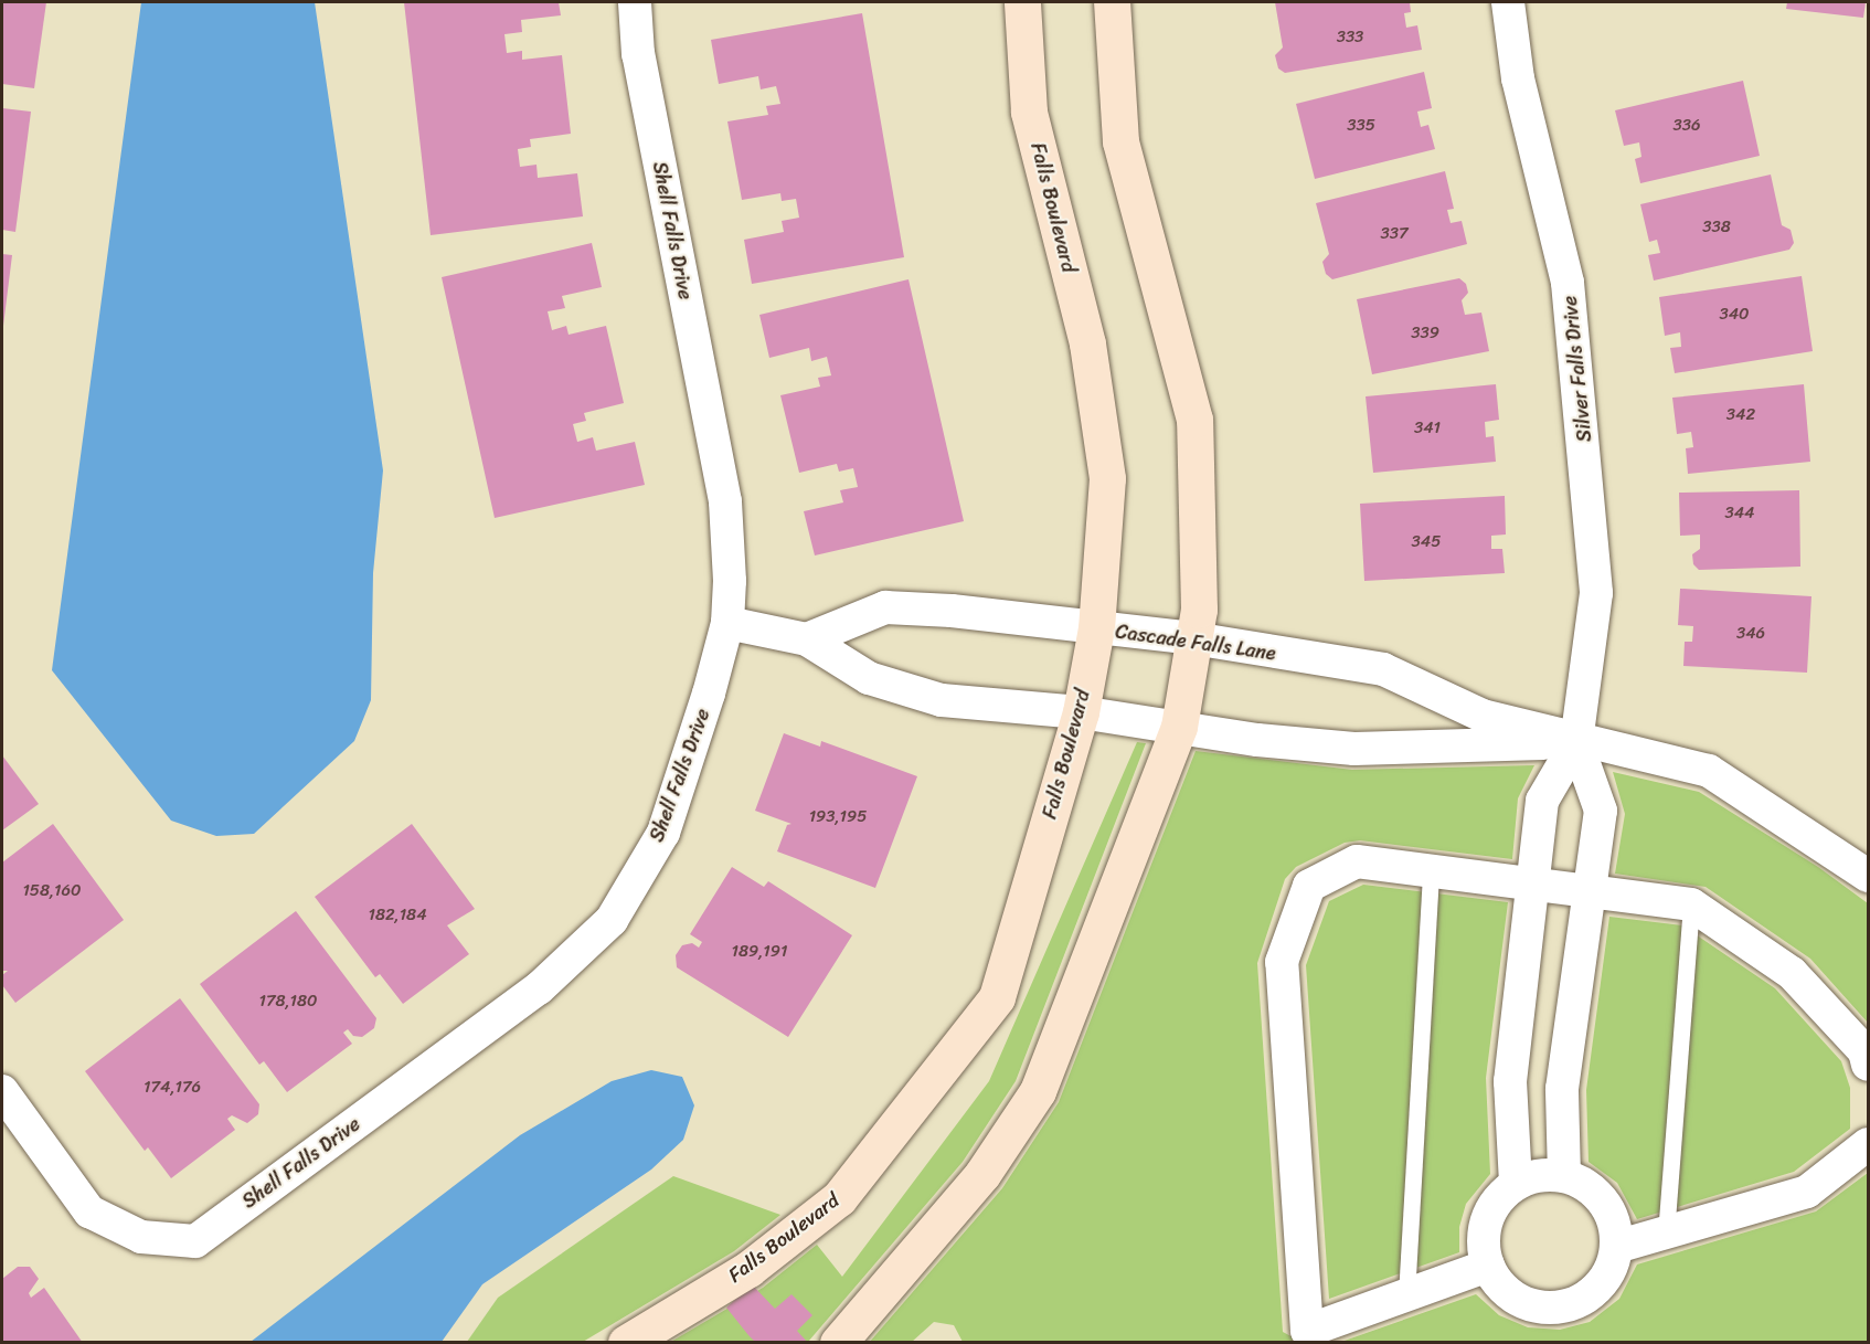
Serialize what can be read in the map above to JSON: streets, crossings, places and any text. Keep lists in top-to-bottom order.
{
  "streets": {
    "street": [
      "Falls Boulevard",
      "Shell Falls Drive",
      "Silver Falls Drive",
      "Cascade Falls Lane"
    ]
  },
  "crossings": [
    ["Falls Boulevard", "Cascade Falls Lane"],
    ["Shell Falls Drive", "Cascade Falls Lane"],
    ["Silver Falls Drive", "Cascade Falls Lane"]
  ],
  "house_numbers": [
    "333",
    "335",
    "336",
    "338",
    "337",
    "340",
    "339",
    "342",
    "341",
    "344",
    "345",
    "346",
    "193,195",
    "158,160",
    "182,184",
    "189,191",
    "178,180",
    "174,176"
  ]
}
